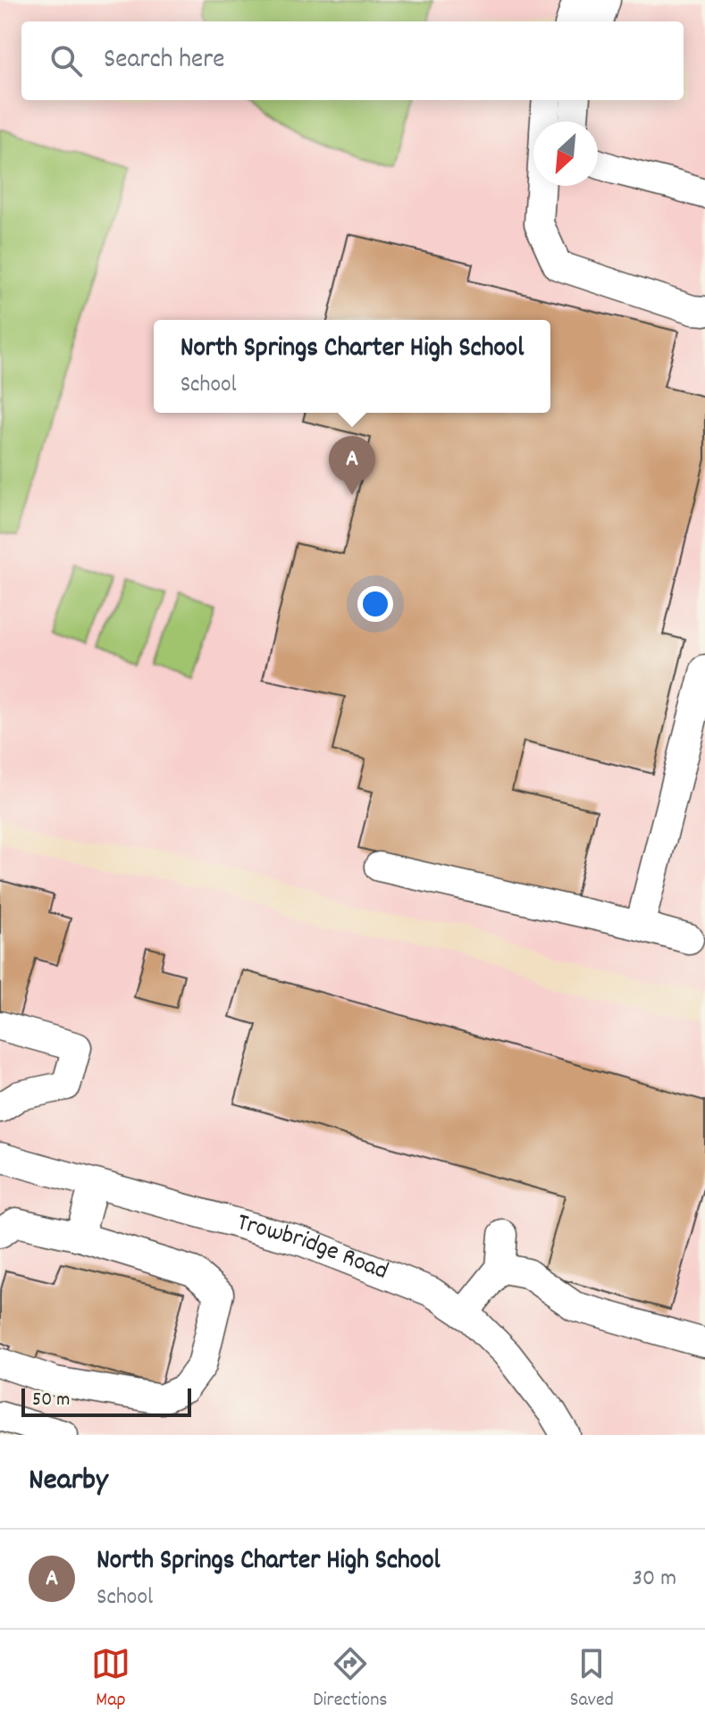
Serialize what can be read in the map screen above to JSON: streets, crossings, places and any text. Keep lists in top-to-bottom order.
{
  "streets": {
    "street": ["Trowbridge Road"]
  },
  "scale_bar": "50 m",
  "north": "bottom left",
  "page": {
    "search": "Search here",
    "popup": ["North Springs Charter High School", "School"],
    "pins": "A",
    "scale": "50 m",
    "heading": "Nearby",
    "list": [
      {
        "mark": "A",
        "name": "North Springs Charter High School",
        "note": "School",
        "value": "30 m"
      }
    ],
    "nav": ["Map", "Directions", "Saved"]
  }
}
